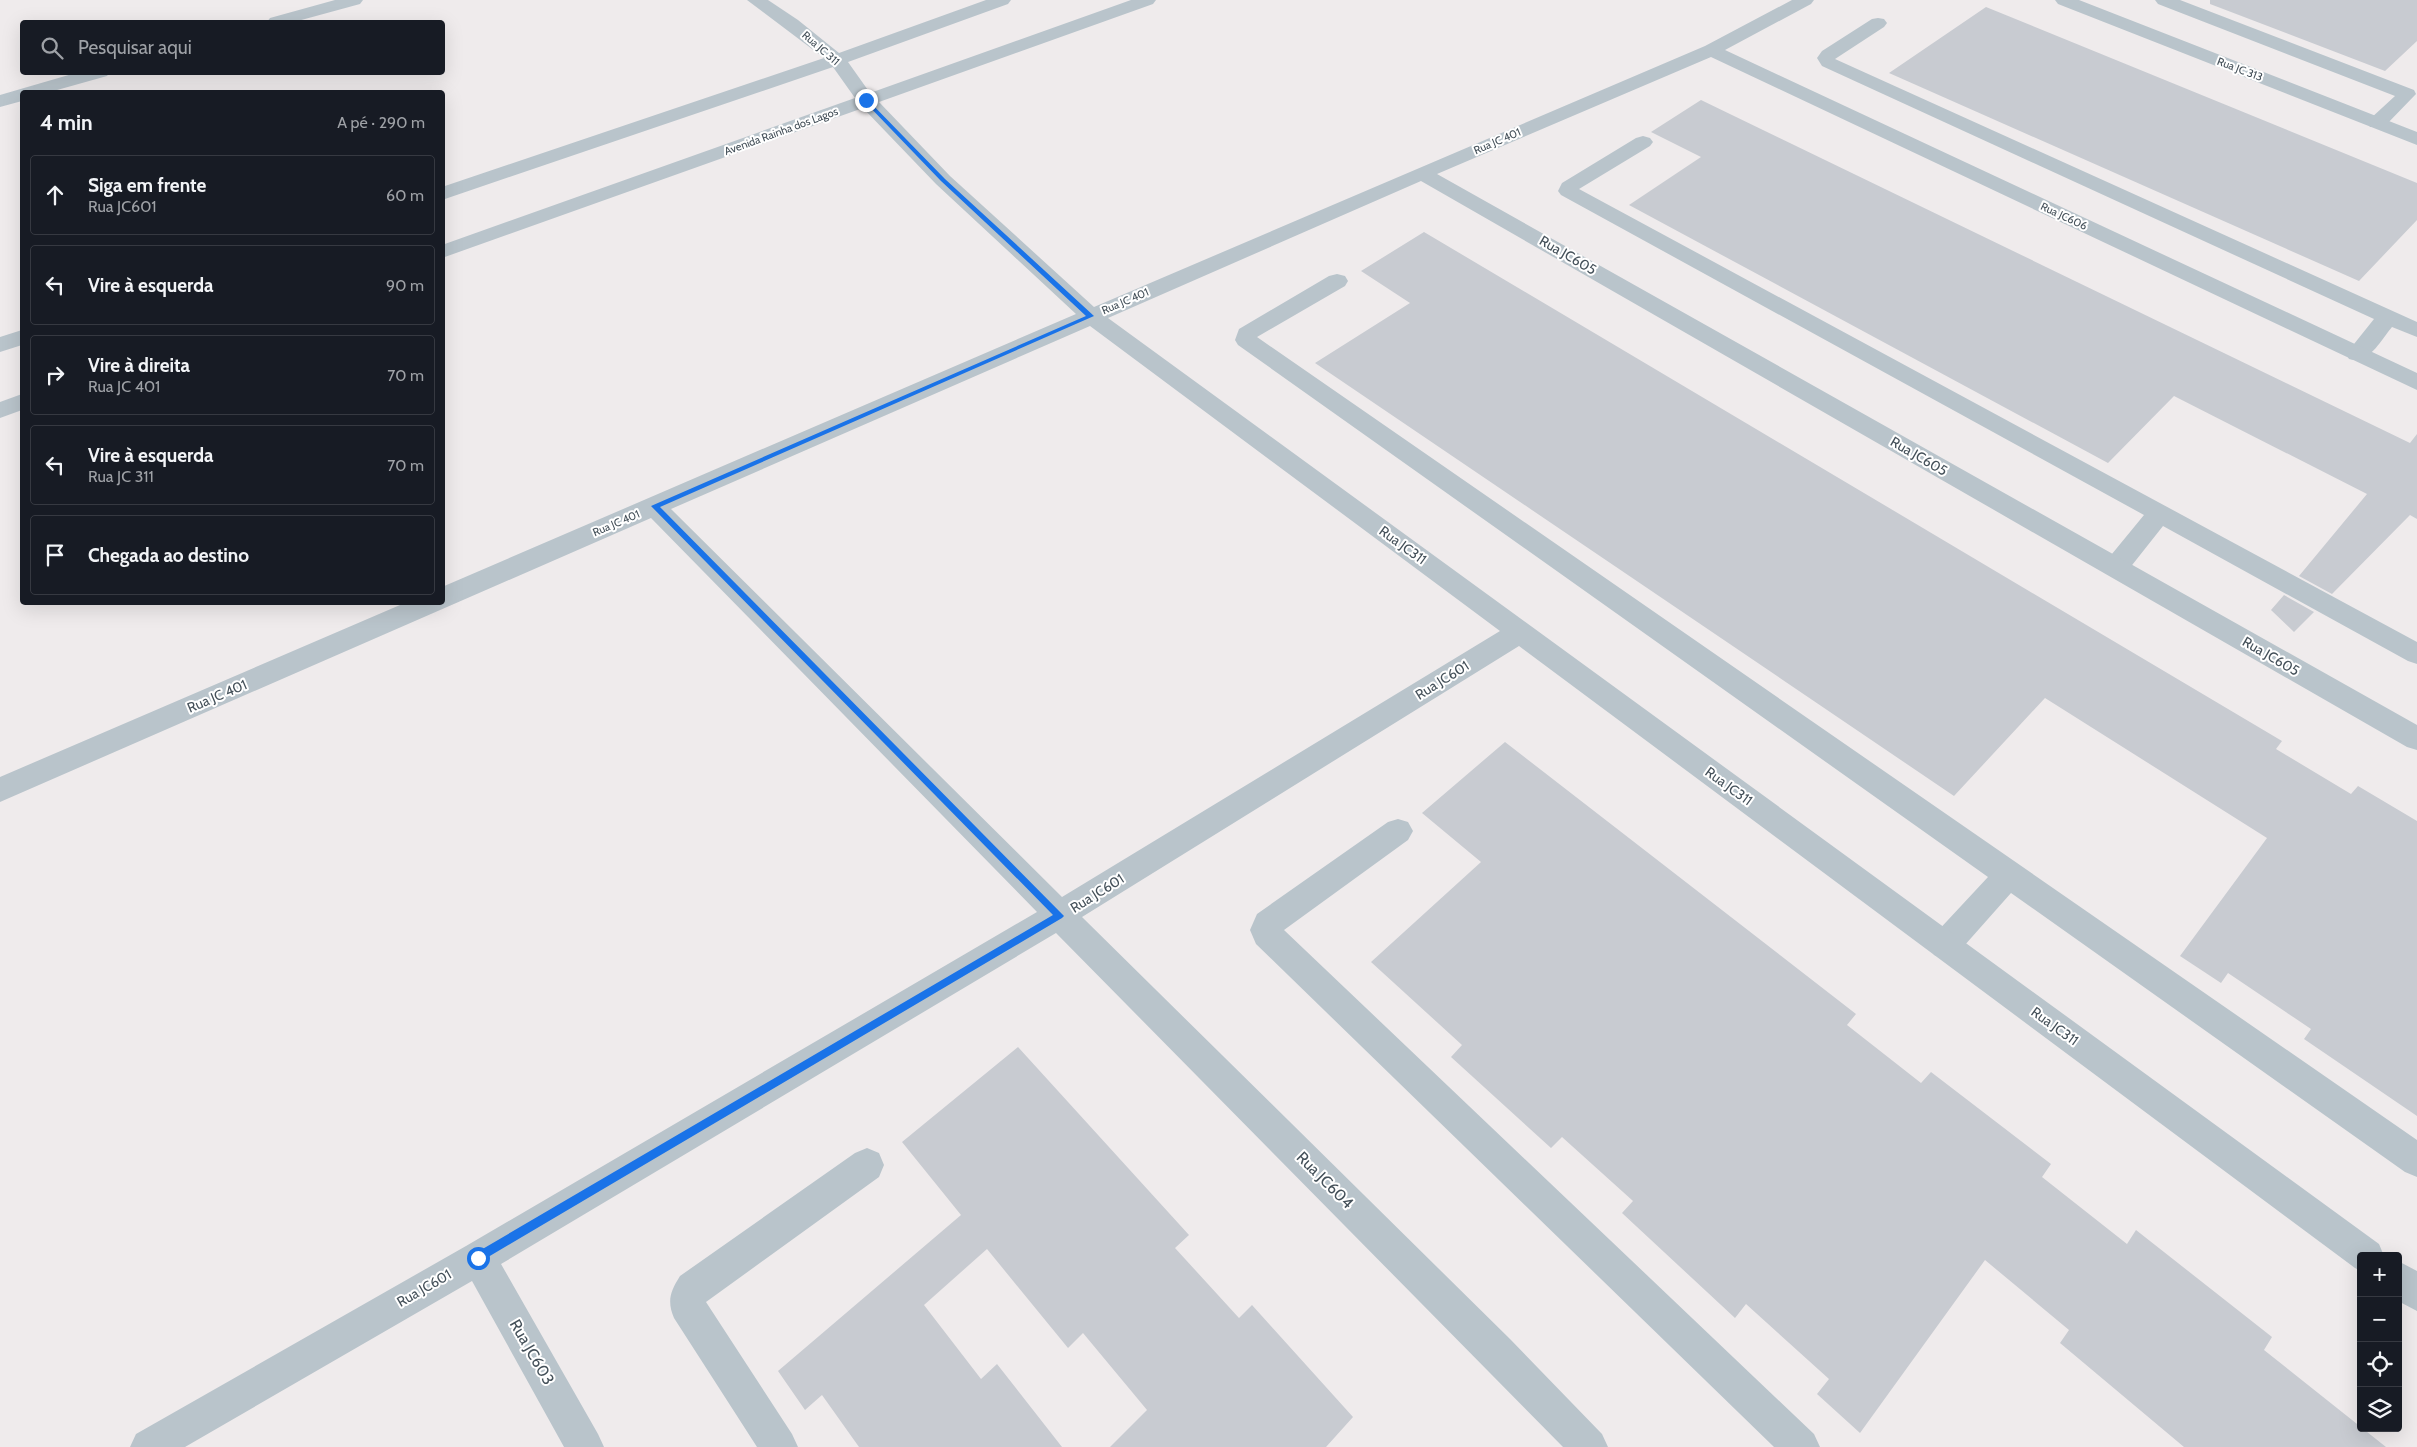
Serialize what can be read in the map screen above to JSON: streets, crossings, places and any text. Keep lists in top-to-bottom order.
{
  "streets": {
    "street": [
      "Rua JC 311",
      "Rua JC 313",
      "Avenida Rainha dos Lagos",
      "Rua JC 401",
      "Rua JC606",
      "Rua JC605",
      "Rua JC311",
      "Rua JC601",
      "Rua JC604",
      "Rua JC603"
    ]
  },
  "crossings": [
    ["Rua JC 311", "Avenida Rainha dos Lagos"],
    ["Rua JC 311", "Rua JC 401"],
    ["Rua JC 311", "Rua JC311"],
    ["Rua JC 401", "Rua JC606"],
    ["Rua JC 401", "Rua JC605"],
    ["Rua JC 401", "Rua JC311"],
    ["Rua JC 401", "Rua JC604"],
    ["Rua JC311", "Rua JC601"],
    ["Rua JC601", "Rua JC604"],
    ["Rua JC601", "Rua JC603"]
  ],
  "page": {
    "search": "Pesquisar aqui",
    "heading": ["4 min", "A pé · 290 m"],
    "list": [
      ["Siga em frente", "Rua JC601", "60 m"],
      ["Vire à esquerda", "90 m"],
      ["Vire à direita", "Rua JC 401", "70 m"],
      ["Vire à esquerda", "Rua JC 311", "70 m"],
      "Chegada ao destino"
    ],
    "map_buttons": ["+", "−"]
  }
}
